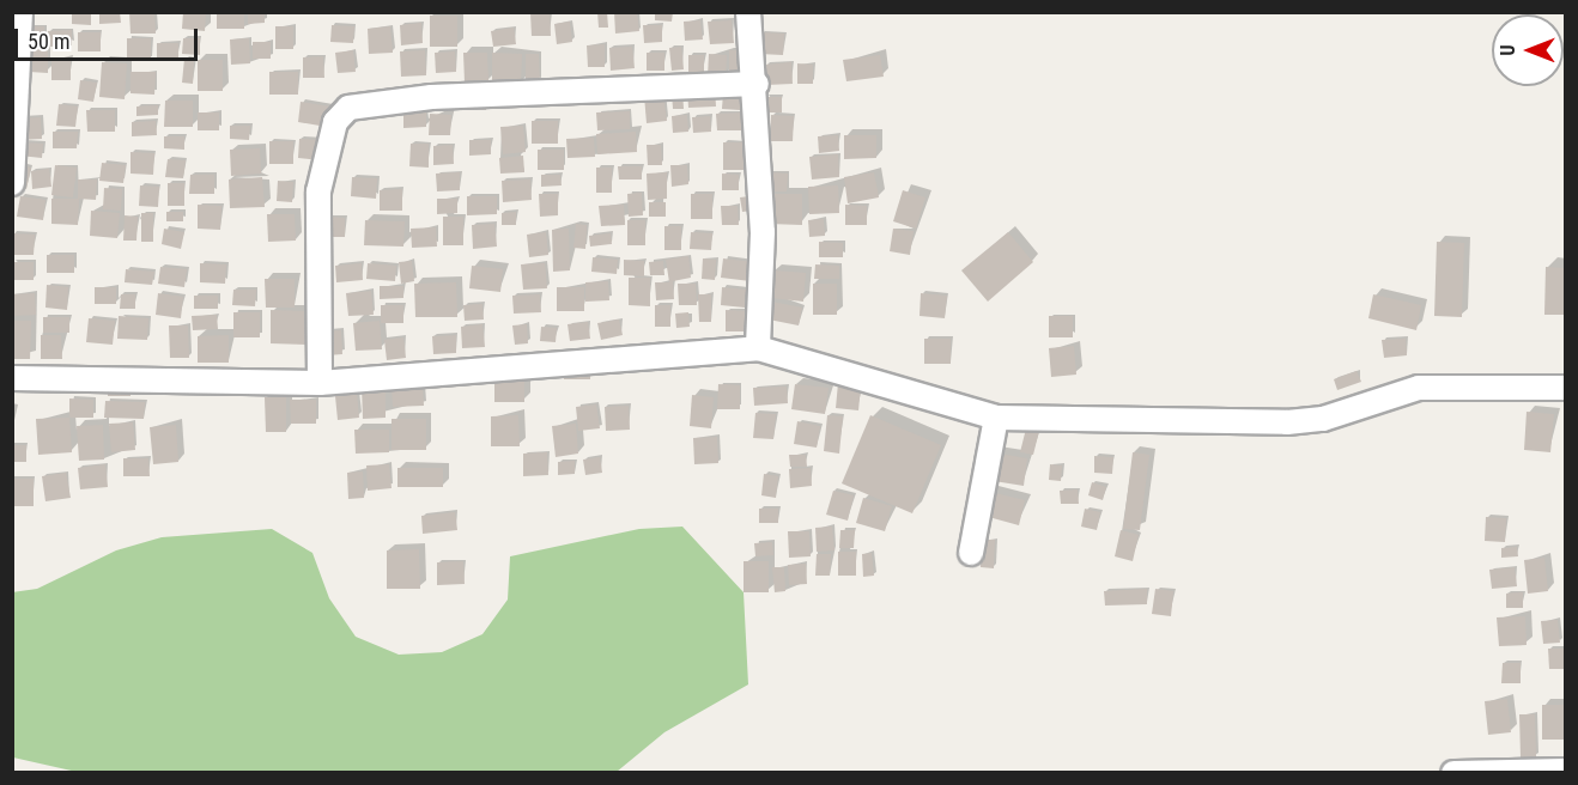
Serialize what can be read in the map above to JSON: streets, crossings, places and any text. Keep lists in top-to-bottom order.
{
  "scale_bar": "50 m",
  "north": "left"
}
